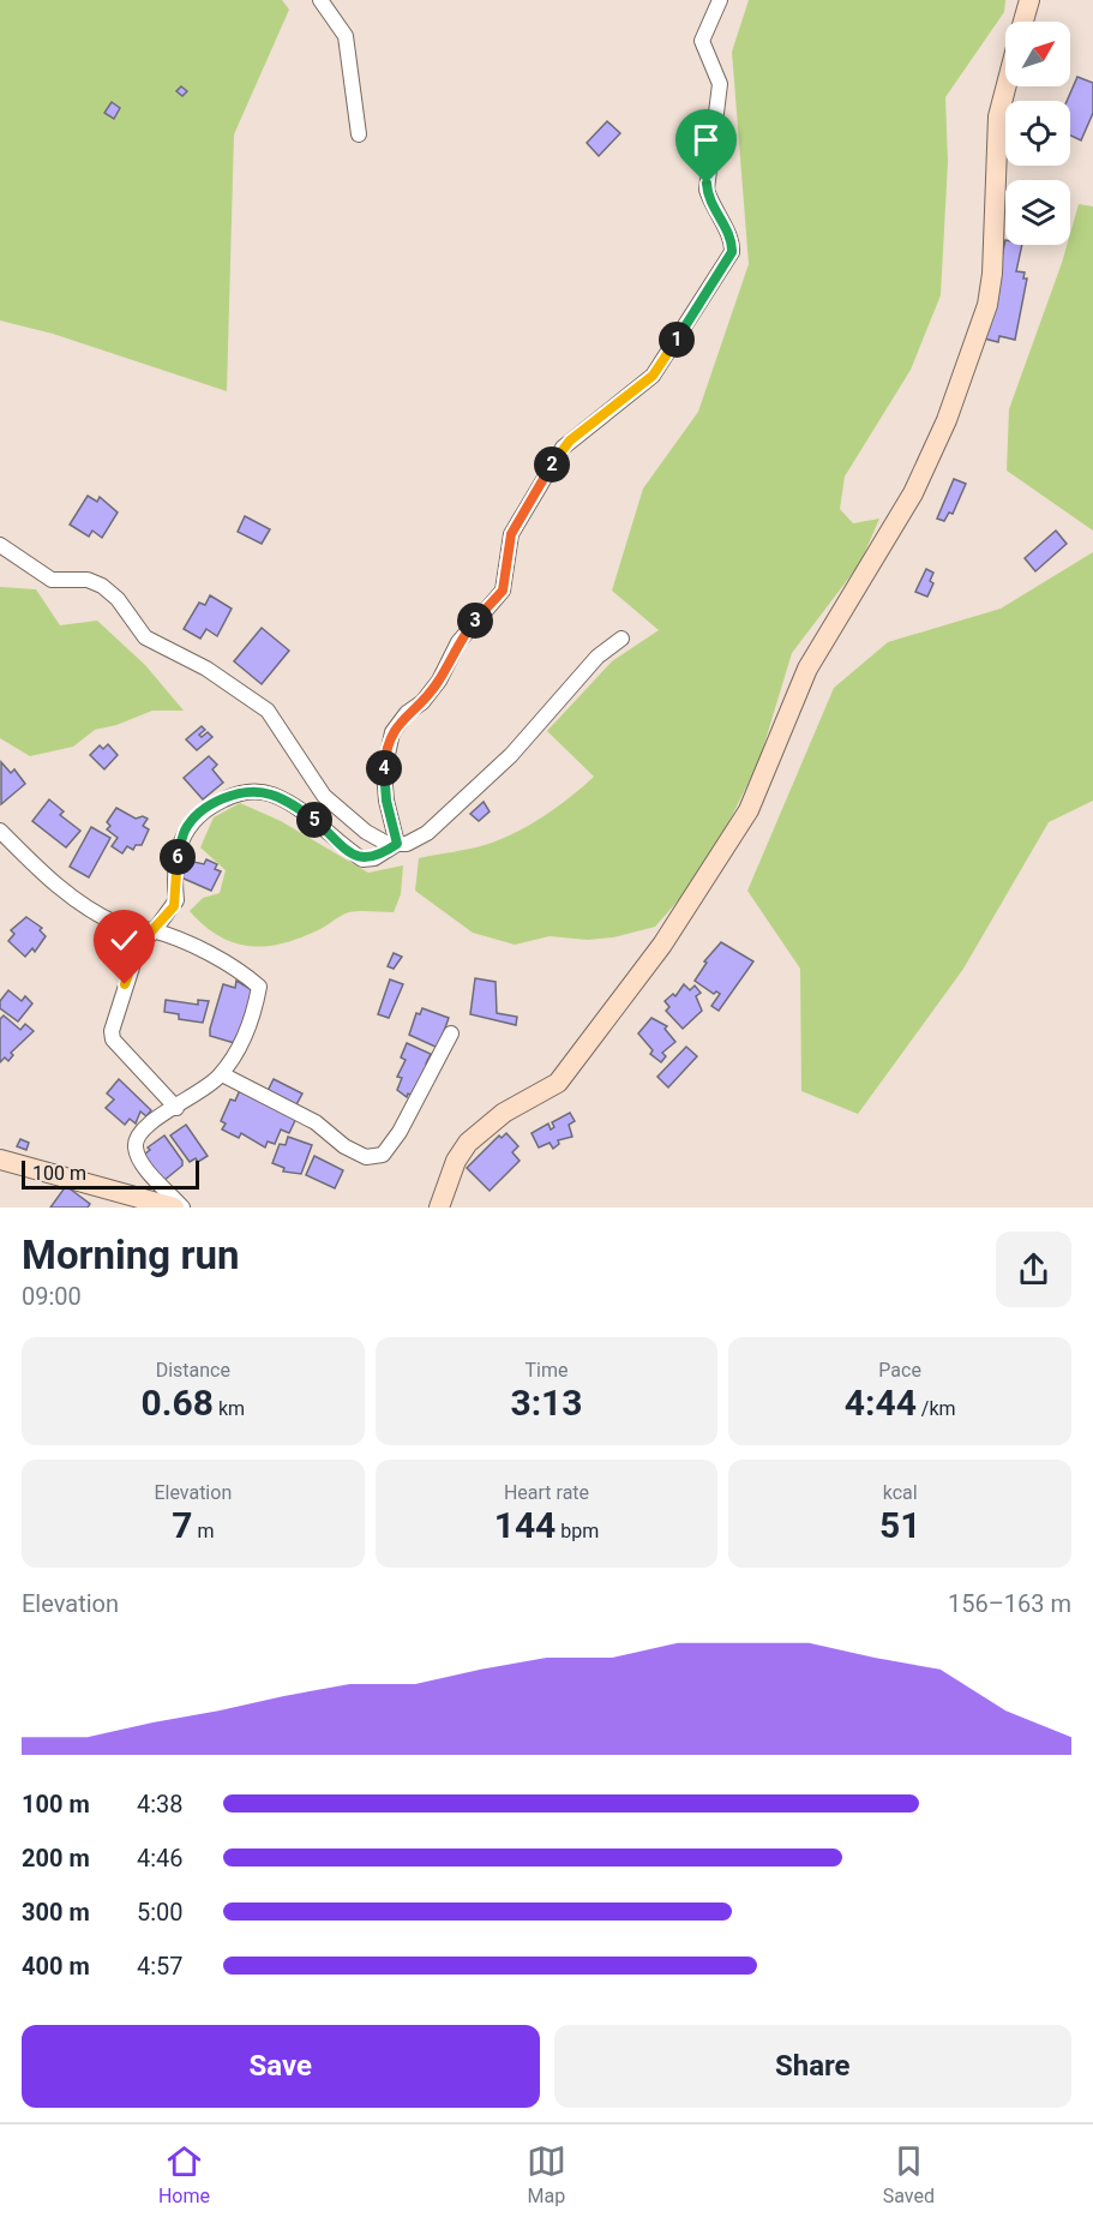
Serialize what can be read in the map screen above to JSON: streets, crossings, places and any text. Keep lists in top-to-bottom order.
{
  "scale_bar": "100 m",
  "north": "top right",
  "page": {
    "pins": [
      "1",
      "2",
      "3",
      "4",
      "5",
      "6"
    ],
    "scale": "100 m",
    "heading": ["Morning run", "09:00"],
    "stats": [
      ["Distance", "0.68 km"],
      ["Time", "3:13"],
      ["Pace", "4:44 /km"],
      ["Elevation", "7 m"],
      ["Heart rate", "144 bpm"],
      ["kcal", "51"]
    ],
    "chart": ["Elevation", "156–163 m"],
    "list": [
      {
        "name": "100 m",
        "note": "4:38"
      },
      {
        "name": "200 m",
        "note": "4:46"
      },
      {
        "name": "300 m",
        "note": "5:00"
      },
      {
        "name": "400 m",
        "note": "4:57"
      }
    ],
    "buttons": ["Save", "Share"],
    "tabs": ["Home", "Map", "Saved"]
  }
}
